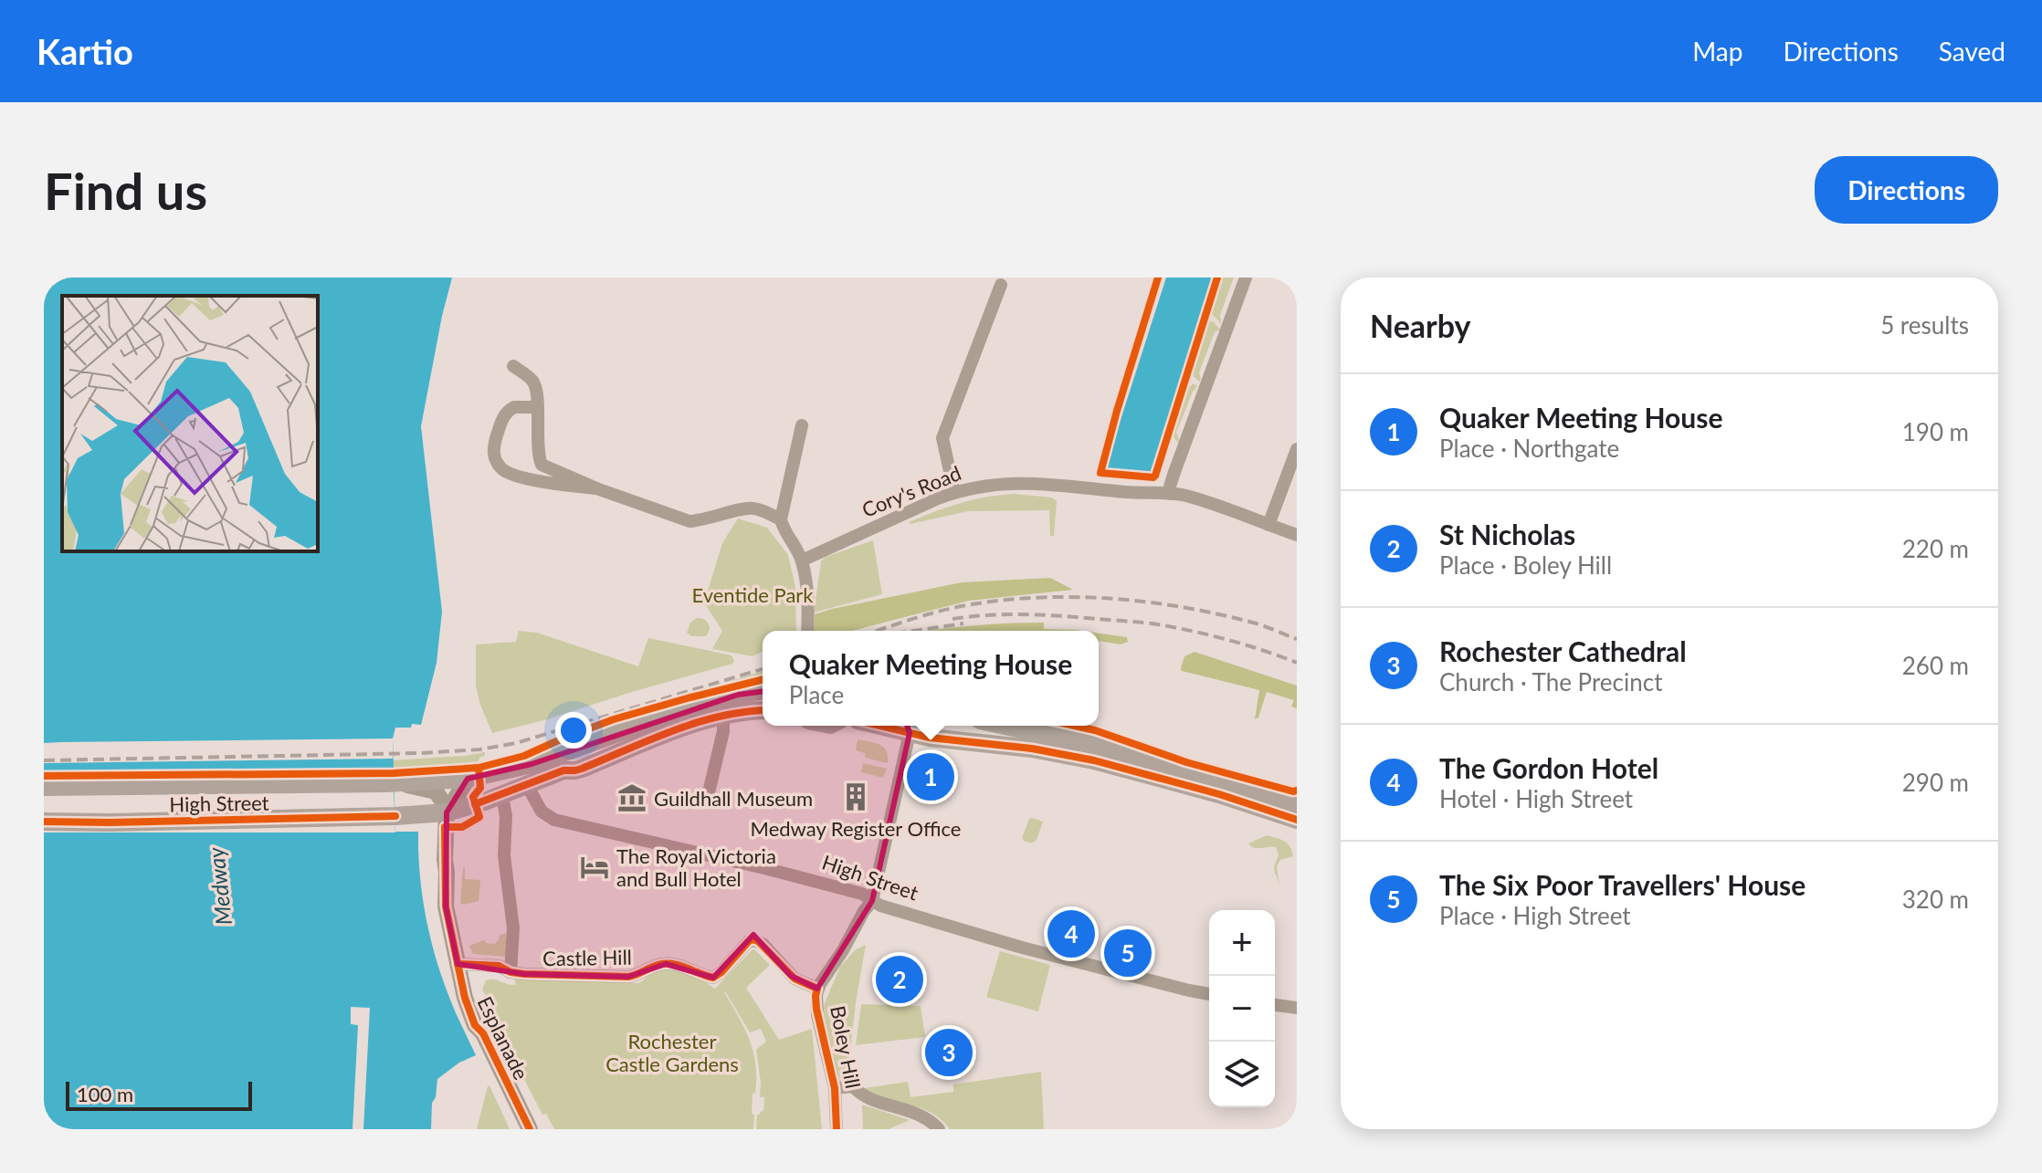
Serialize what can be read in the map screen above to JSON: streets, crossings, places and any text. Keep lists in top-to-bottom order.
{
  "streets": {
    "main road": ["High Street"],
    "street": [
      "Cory's Road",
      "Castle Hill",
      "Esplanade",
      "Boley Hill"
    ]
  },
  "crossings": [
    ["High Street", "Esplanade"],
    ["High Street", "Boley Hill"],
    ["Castle Hill", "Esplanade"],
    ["Castle Hill", "Boley Hill"]
  ],
  "water": ["Medway"],
  "parks": ["Eventide Park", "Rochester Castle Gardens"],
  "places": {
    "building": ["Medway Register Office"],
    "museum": ["Guildhall Museum"],
    "hotel": ["The Royal Victoria and Bull Hotel"]
  },
  "scale_bar": "100 m",
  "page": {
    "header": "Kartio",
    "nav": ["Map", "Directions", "Saved"],
    "buttons": "Directions",
    "title": "Find us",
    "heading": ["Nearby", "5 results"],
    "list": [
      {
        "mark": "1",
        "name": "Quaker Meeting House",
        "note": "Place · Northgate",
        "value": "190 m"
      },
      {
        "mark": "2",
        "name": "St Nicholas",
        "note": "Place · Boley Hill",
        "value": "220 m"
      },
      {
        "mark": "3",
        "name": "Rochester Cathedral",
        "note": "Church · The Precinct",
        "value": "260 m"
      },
      {
        "mark": "4",
        "name": "The Gordon Hotel",
        "note": "Hotel · High Street",
        "value": "290 m"
      },
      {
        "mark": "5",
        "name": "The Six Poor Travellers' House",
        "note": "Place · High Street",
        "value": "320 m"
      }
    ],
    "popup": ["Quaker Meeting House", "Place"],
    "pins": [
      "1",
      "4",
      "5",
      "2",
      "3"
    ],
    "map_buttons": ["+", "−"],
    "scale": "100 m"
  }
}
